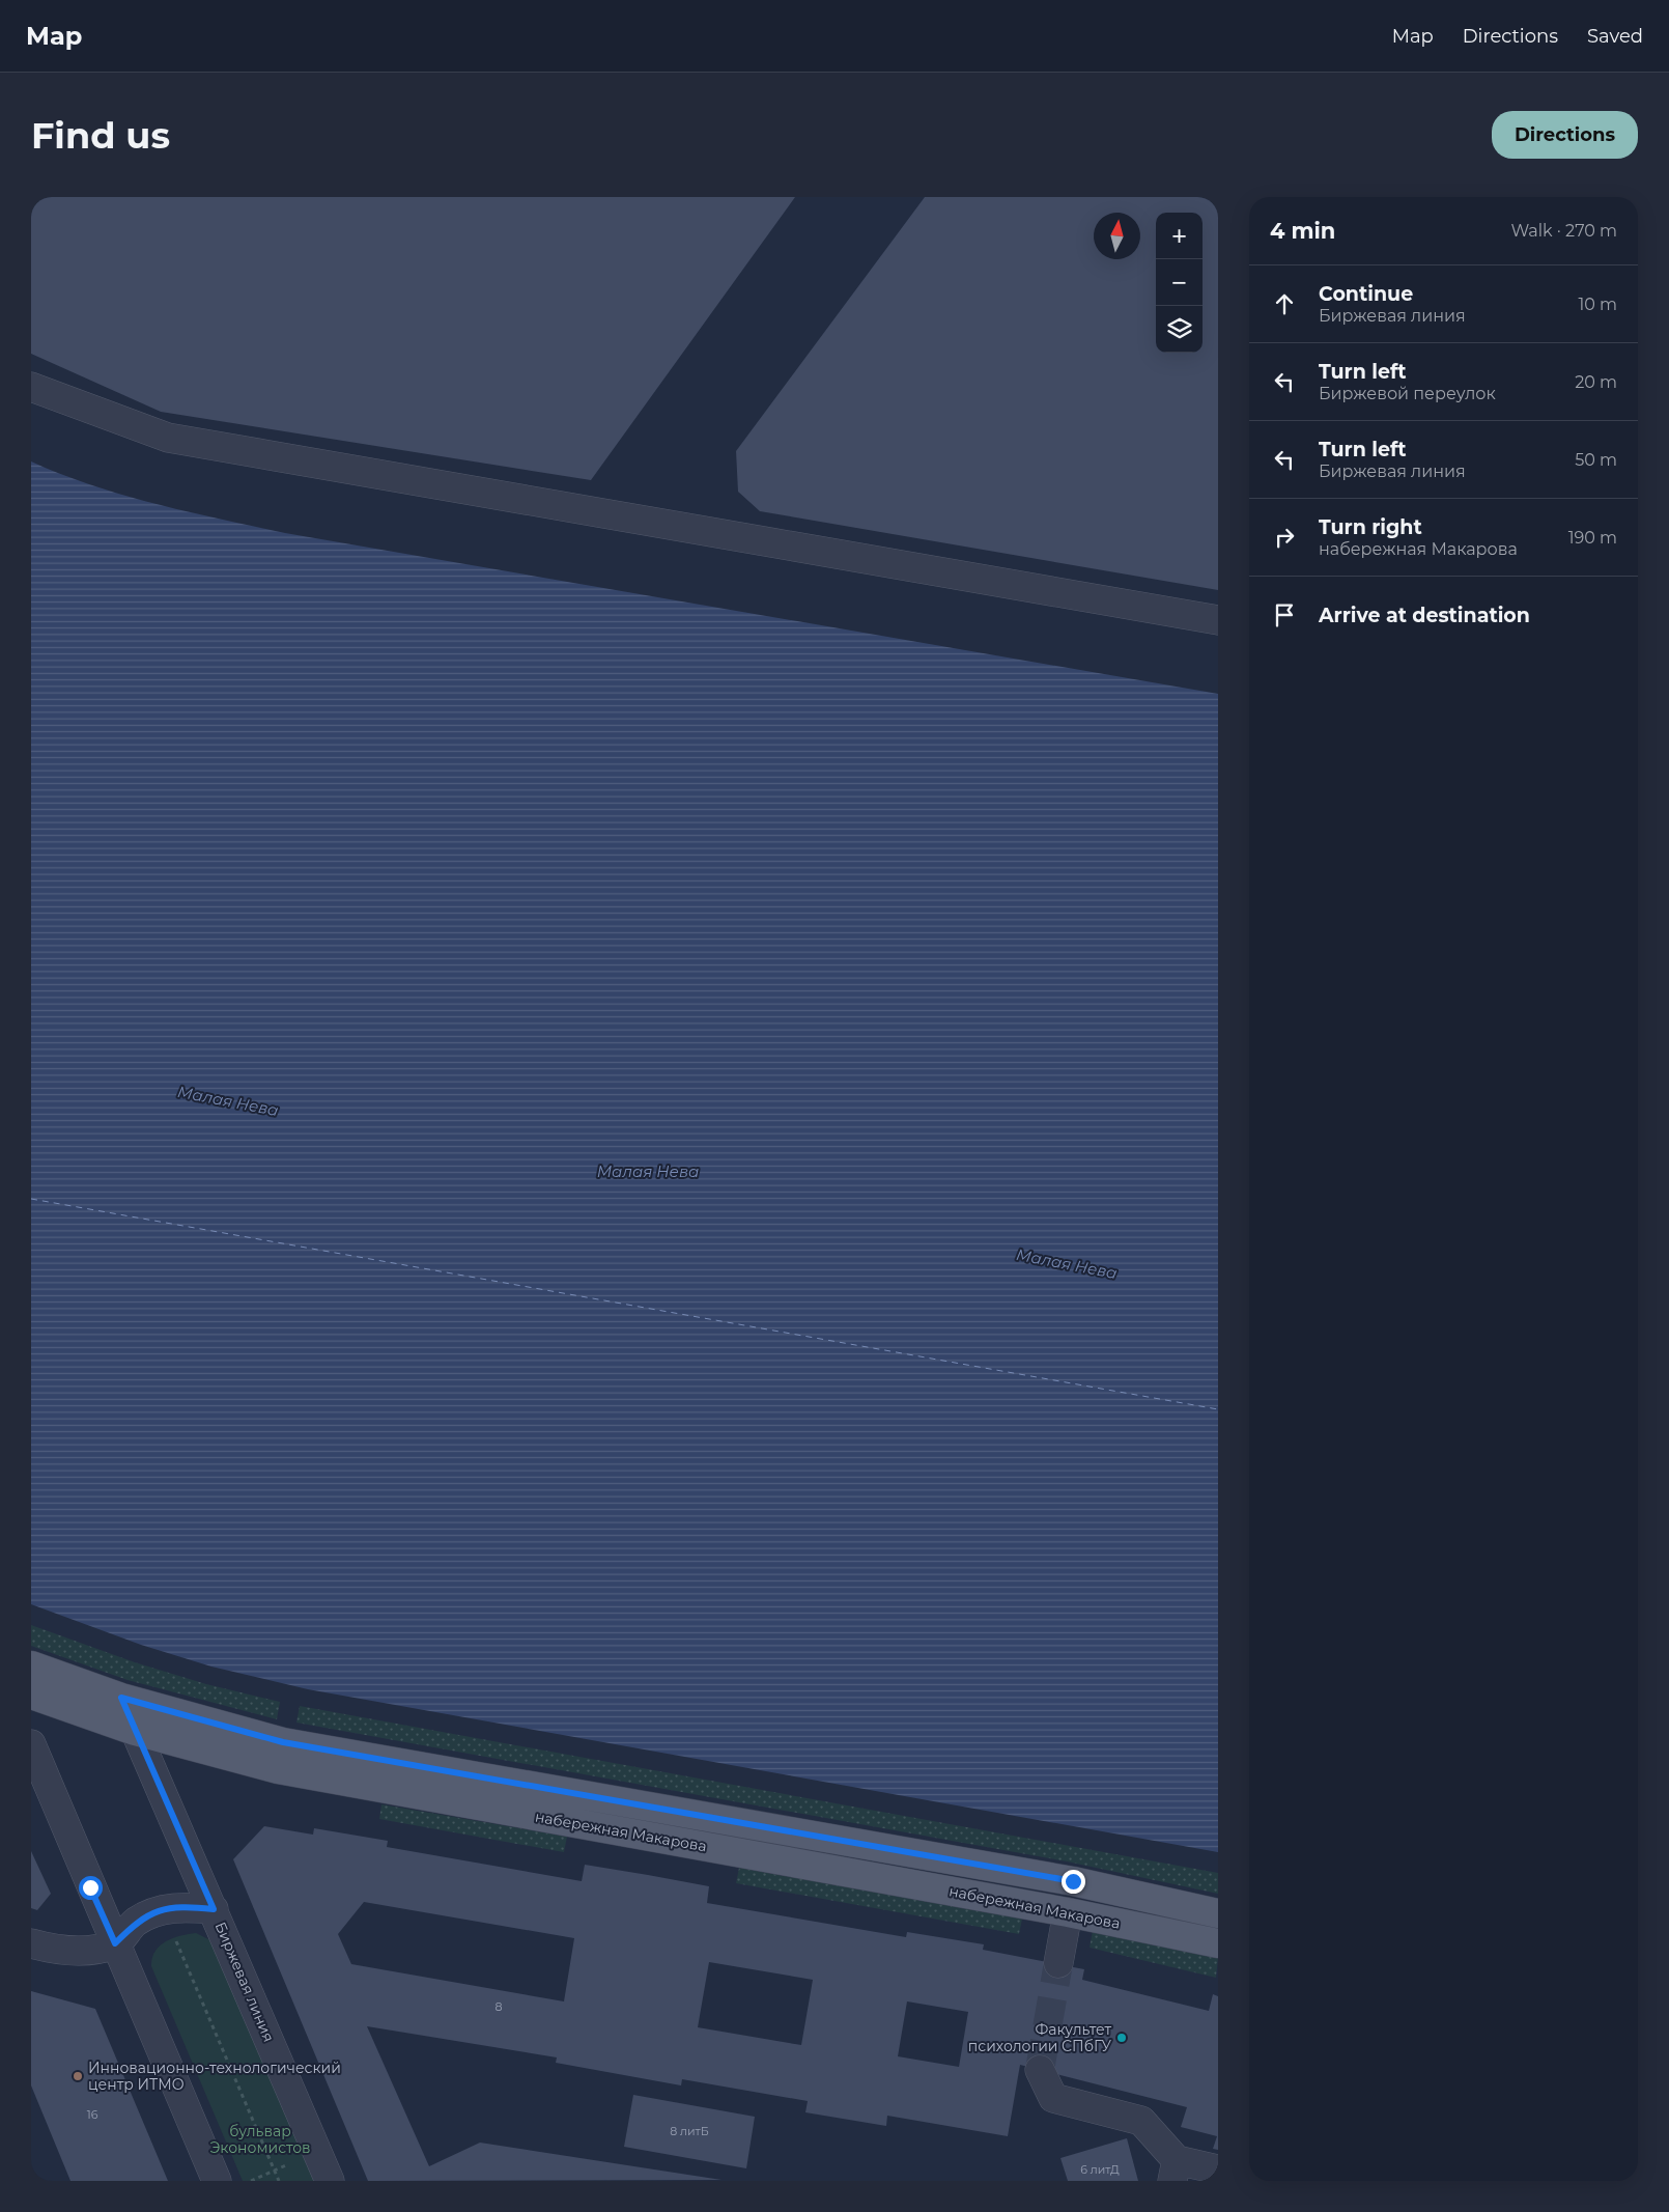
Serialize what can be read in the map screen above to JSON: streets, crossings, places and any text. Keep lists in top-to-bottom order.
{
  "streets": {
    "main road": ["набережная Макарова"],
    "street": ["Биржевая линия"]
  },
  "crossings": [
    ["набережная Макарова", "Биржевая линия"]
  ],
  "water": ["Малая Нева"],
  "parks": ["бульвар Экономистов"],
  "places": ["Факультет психологии СПбГУ", "Инновационно-технологический центр ИТМО"],
  "house_numbers": [
    "8",
    "16",
    "8 литБ",
    "6 литД"
  ],
  "north": "top",
  "page": {
    "header": "Map",
    "nav": ["Map", "Directions", "Saved"],
    "buttons": "Directions",
    "title": "Find us",
    "heading": ["4 min", "Walk · 270 m"],
    "map_buttons": ["+", "−"],
    "list": [
      ["Continue", "Биржевая линия", "10 m"],
      ["Turn left", "Биржевой переулок", "20 m"],
      ["Turn left", "Биржевая линия", "50 m"],
      ["Turn right", "набережная Макарова", "190 m"],
      "Arrive at destination"
    ]
  }
}
